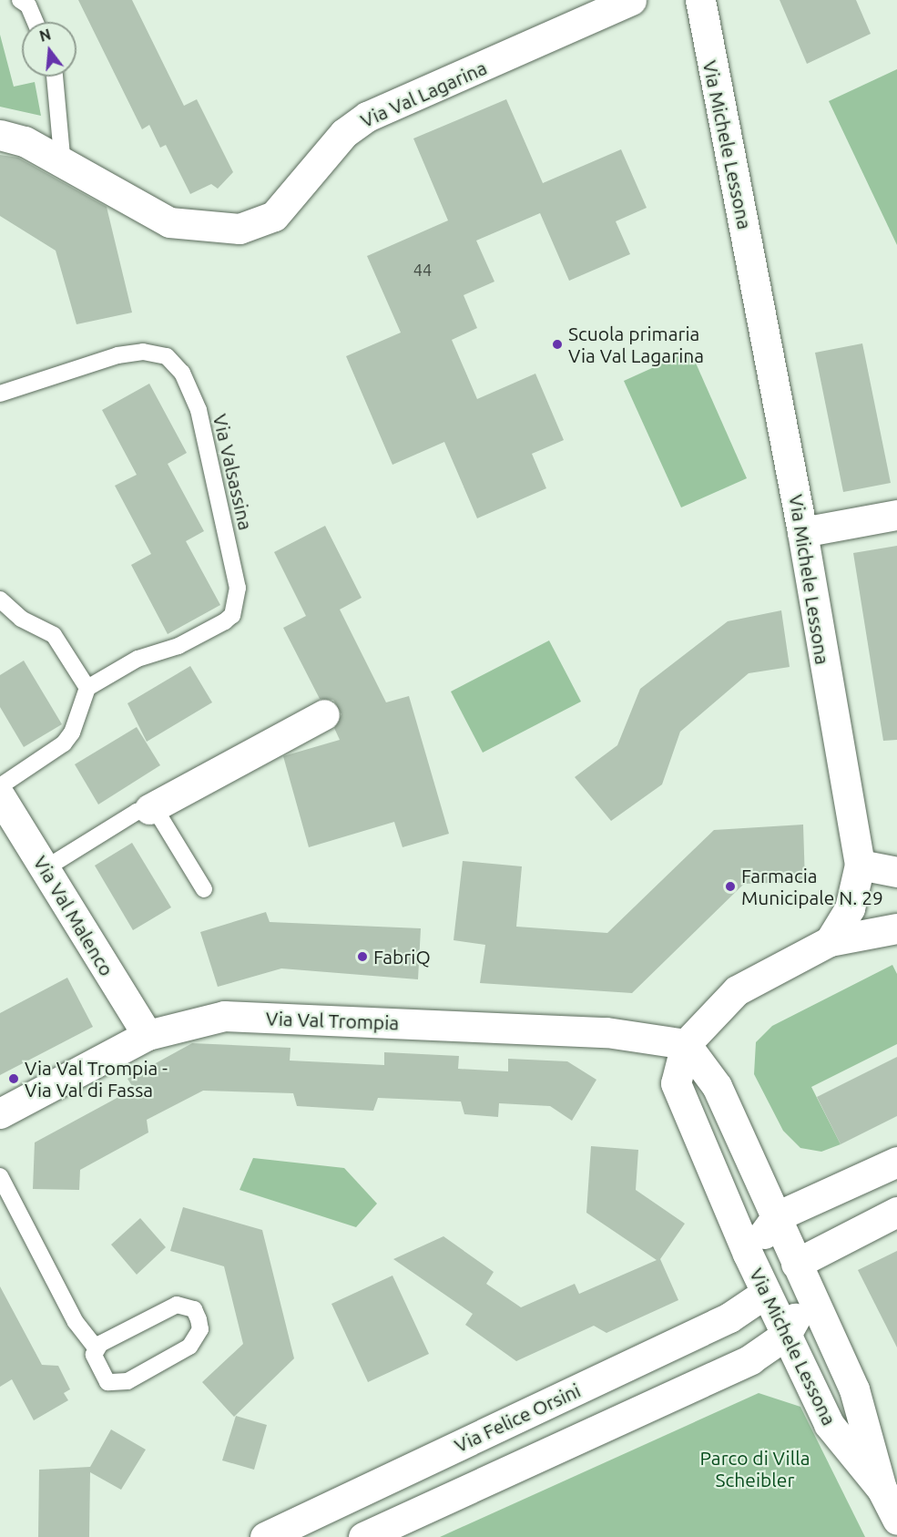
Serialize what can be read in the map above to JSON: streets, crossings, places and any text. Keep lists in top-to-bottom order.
{
  "streets": {
    "street": [
      "Via Val Lagarina",
      "Via Michele Lessona",
      "Via Val Malenco",
      "Via Val Trompia",
      "Via Felice Orsini"
    ],
    "lane": ["Via Valsassina"]
  },
  "crossings": [
    ["Via Michele Lessona", "Via Val Trompia"],
    ["Via Michele Lessona", "Via Felice Orsini"],
    ["Via Val Malenco", "Via Val Trompia"]
  ],
  "parks": ["Parco di Villa Scheibler"],
  "places": [
    "Scuola primaria Via Val Lagarina",
    "Farmacia Municipale N. 29",
    "FabriQ",
    "Via Val Trompia - Via Val di Fassa"
  ],
  "house_numbers": ["44"],
  "north": "top"
}
